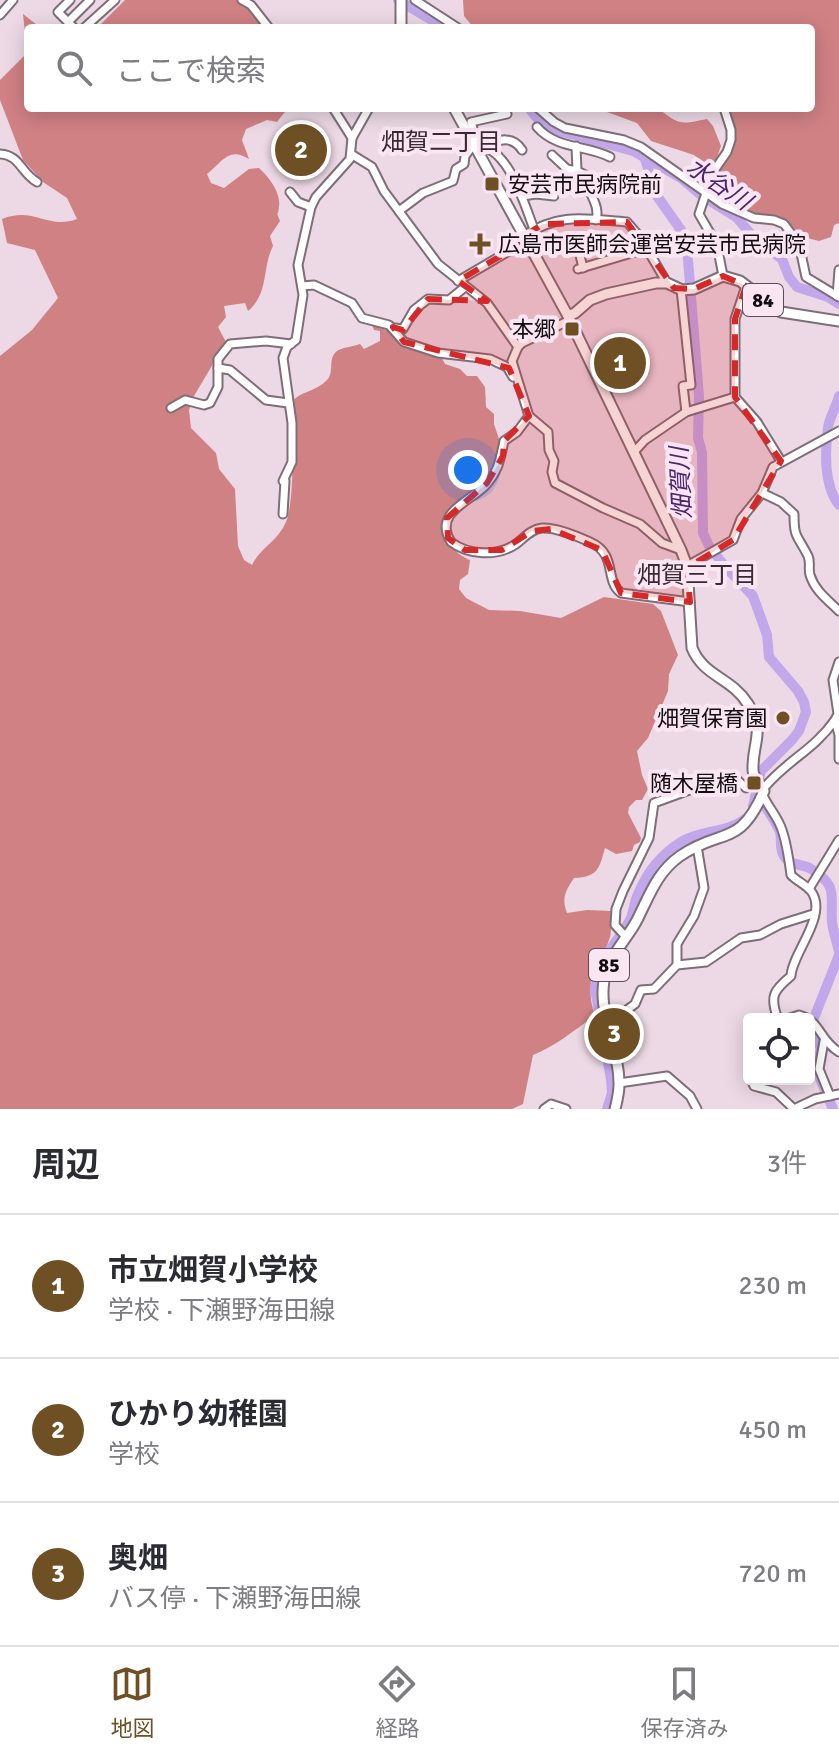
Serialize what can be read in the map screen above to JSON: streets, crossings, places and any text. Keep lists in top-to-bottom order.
{
  "streets": {
    "main road": ["84", "85"]
  },
  "districts": ["畑賀二丁目", "畑賀三丁目"],
  "water": ["水谷川", "畑賀川"],
  "places": {
    "transit": ["安芸市民病院前", "本郷", "随木屋橋"],
    "health": ["広島市医師会運営安芸市民病院"],
    "other": ["畑賀保育園"]
  },
  "page": {
    "search": "ここで検索",
    "pins": ["2", "1", "3"],
    "heading": ["周辺", "3件"],
    "list": [
      {
        "mark": "1",
        "name": "市立畑賀小学校",
        "note": "学校 · 下瀬野海田線",
        "value": "230 m"
      },
      {
        "mark": "2",
        "name": "ひかり幼稚園",
        "note": "学校",
        "value": "450 m"
      },
      {
        "mark": "3",
        "name": "奥畑",
        "note": "バス停 · 下瀬野海田線",
        "value": "720 m"
      }
    ],
    "nav": ["地図", "経路", "保存済み"]
  }
}
